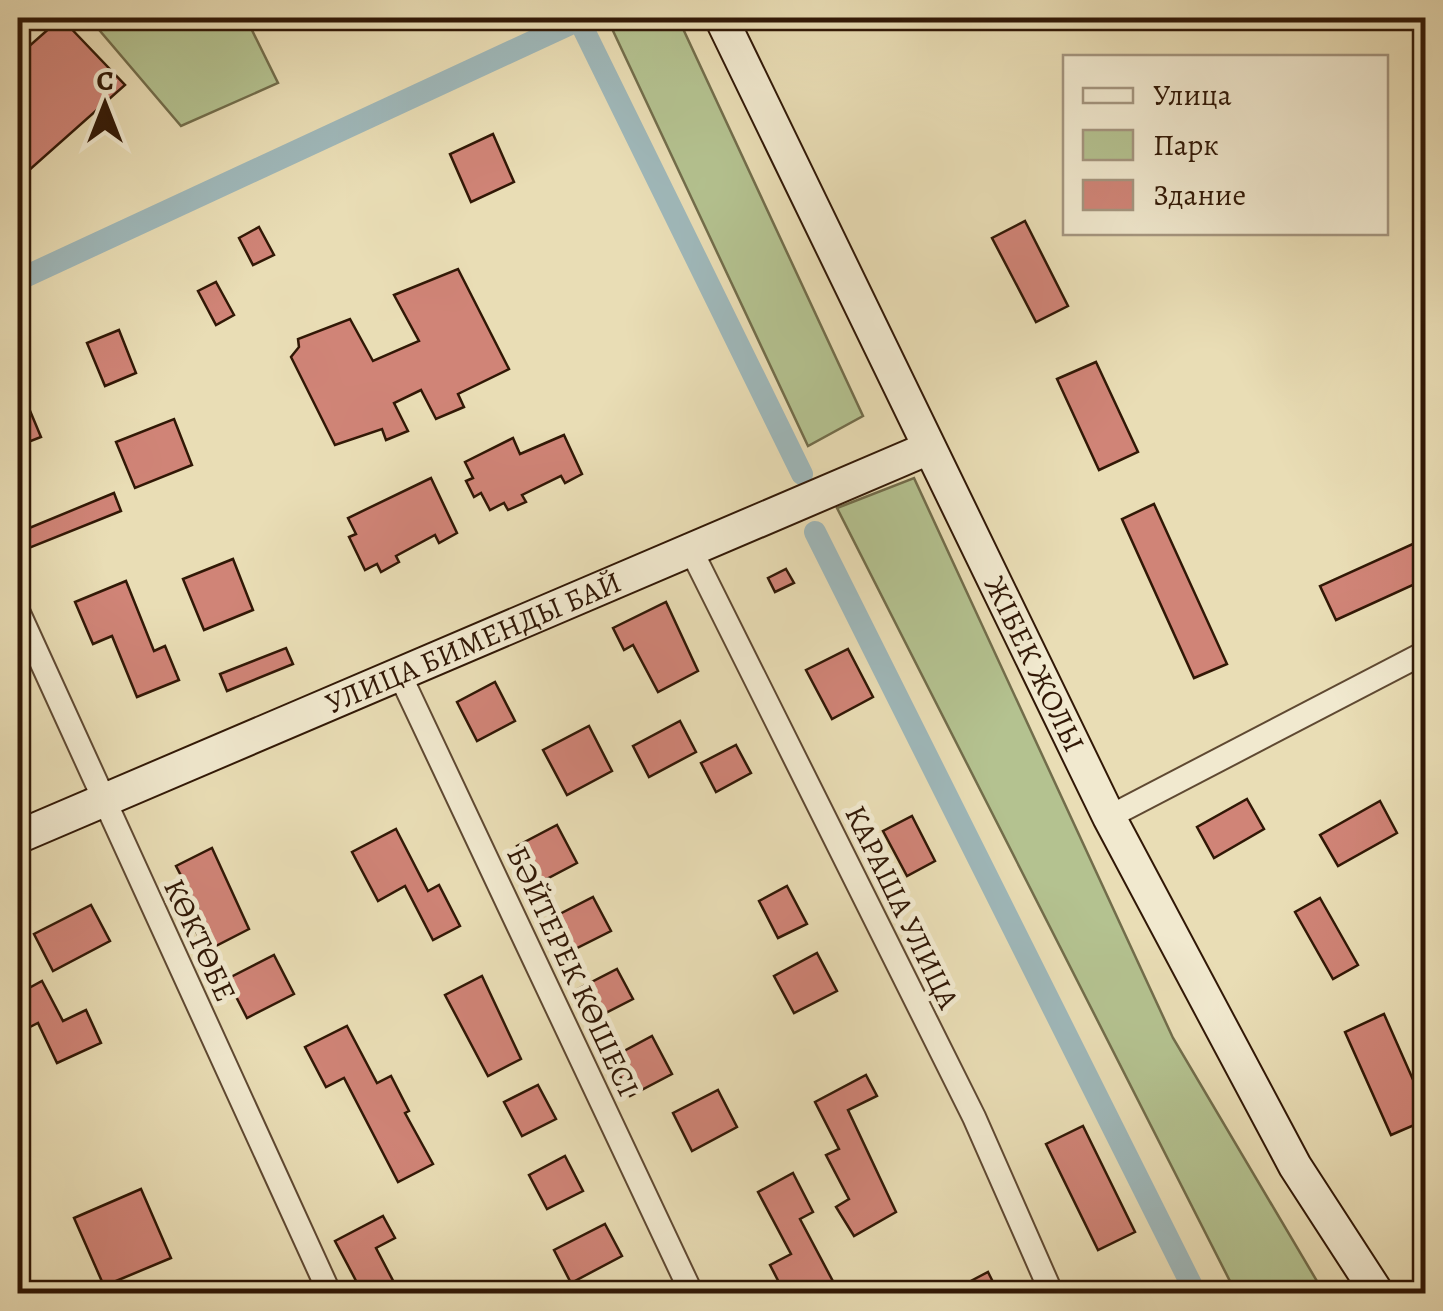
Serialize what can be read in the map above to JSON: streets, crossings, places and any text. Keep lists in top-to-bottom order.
{
  "streets": {
    "main road": ["УЛИЦА БИМЕНДЫ БАЙ", "ЖІБЕК ЖОЛЫ"],
    "street": ["КАРАША УЛИЦА", "КӨКТӨБЕ", "БӘЙТЕРЕК КӨШЕСІ"]
  },
  "crossings": [
    ["УЛИЦА БИМЕНДЫ БАЙ", "ЖІБЕК ЖОЛЫ"],
    ["УЛИЦА БИМЕНДЫ БАЙ", "КАРАША УЛИЦА"],
    ["УЛИЦА БИМЕНДЫ БАЙ", "КӨКТӨБЕ"],
    ["УЛИЦА БИМЕНДЫ БАЙ", "БӘЙТЕРЕК КӨШЕСІ"]
  ],
  "legend": ["Улица", "Парк", "Здание"],
  "north": "top"
}
